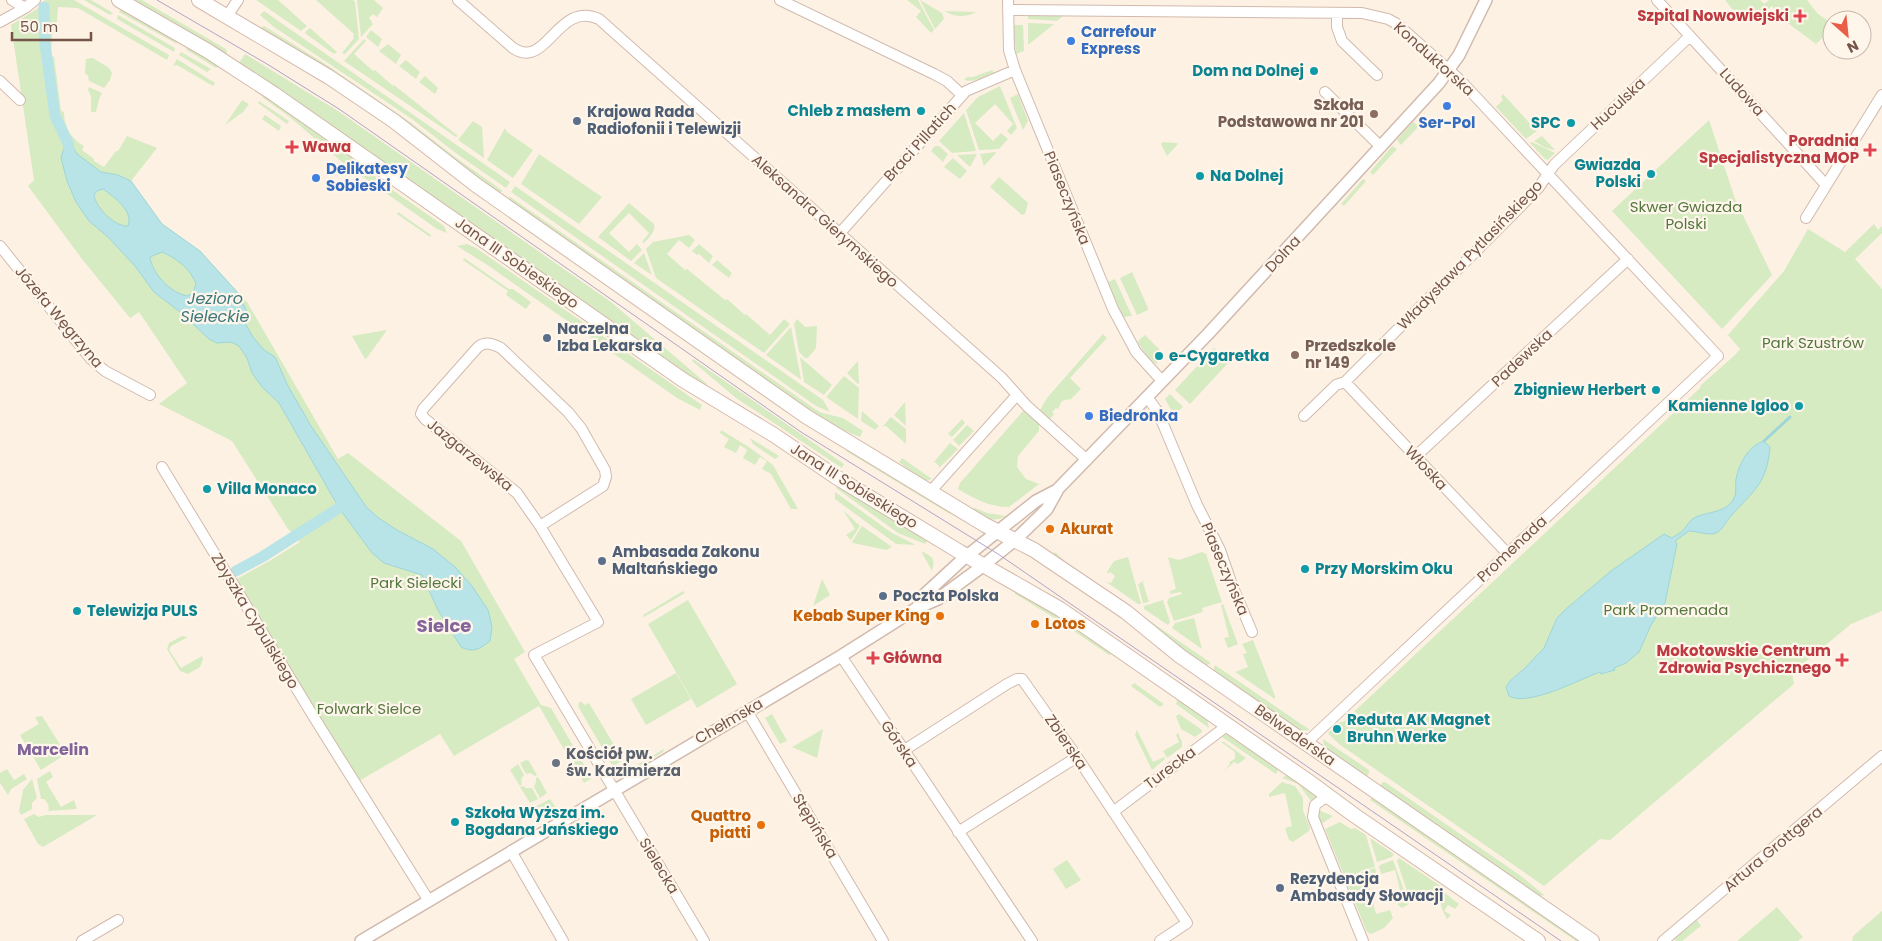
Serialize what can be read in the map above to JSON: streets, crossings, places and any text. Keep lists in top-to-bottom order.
{
  "streets": {
    "main road": ["Jana III Sobieskiego", "Belwederska"],
    "street": [
      "Konduktorska",
      "Ludowa",
      "Huculska",
      "Braci Pillatich",
      "Piaseczyńska",
      "Aleksandra Gierymskiego",
      "Dolna",
      "Władysława Pytlasińskiego",
      "Józefa Węgrzyna",
      "Padewska",
      "Jazgarzewska",
      "Włoska",
      "Promenada",
      "Zbyszka Cybulskiego",
      "Chełmska",
      "Zbierska",
      "Górska",
      "Turecka",
      "Stępińska",
      "Artura Grottgera",
      "Sielecka"
    ]
  },
  "crossings": [
    ["Konduktorska", "Huculska"],
    ["Konduktorska", "Piaseczyńska"],
    ["Konduktorska", "Dolna"],
    ["Konduktorska", "Władysława Pytlasińskiego"],
    ["Konduktorska", "Padewska"],
    ["Konduktorska", "Promenada"],
    ["Ludowa", "Huculska"],
    ["Huculska", "Władysława Pytlasińskiego"],
    ["Braci Pillatich", "Piaseczyńska"],
    ["Braci Pillatich", "Aleksandra Gierymskiego"],
    ["Piaseczyńska", "Dolna"],
    ["Aleksandra Gierymskiego", "Dolna"],
    ["Dolna", "Chełmska"],
    ["Dolna", "Belwederska"],
    ["Władysława Pytlasińskiego", "Włoska"],
    ["Jana III Sobieskiego", "Chełmska"],
    ["Jana III Sobieskiego", "Belwederska"],
    ["Padewska", "Włoska"],
    ["Jazgarzewska", "Chełmska"],
    ["Jazgarzewska", "Sielecka"],
    ["Włoska", "Promenada"],
    ["Promenada", "Belwederska"],
    ["Zbyszka Cybulskiego", "Chełmska"],
    ["Chełmska", "Belwederska"],
    ["Chełmska", "Górska"],
    ["Chełmska", "Stępińska"],
    ["Chełmska", "Sielecka"],
    ["Belwederska", "Turecka"],
    ["Zbierska", "Górska"],
    ["Zbierska", "Turecka"]
  ],
  "districts": ["Sielce", "Marcelin"],
  "water": ["Jezioro Sieleckie"],
  "parks": [
    "Skwer Gwiazda Polski",
    "Park Szustrów",
    "Park Sielecki",
    "Park Promenada",
    "Folwark Sielce"
  ],
  "places": {
    "health": [
      "Szpital Nowowiejski",
      "Wawa",
      "Poradnia Specjalistyczna MOP",
      "Główna",
      "Mokotowskie Centrum Zdrowia Psychicznego"
    ],
    "other": [
      "Carrefour Express",
      "Dom na Dolnej",
      "Ser-Pol",
      "Chleb z masłem",
      "Szkoła Podstawowa nr 201",
      "Krajowa Rada Radiofonii i Telewizji",
      "SPC",
      "Gwiazda Polski",
      "Na Dolnej",
      "Delikatesy Sobieski",
      "Naczelna Izba Lekarska",
      "Przedszkole nr 149",
      "e-Cygaretka",
      "Zbigniew Herbert",
      "Kamienne Igloo",
      "Biedronka",
      "Villa Monaco",
      "Akurat",
      "Ambasada Zakonu Maltańskiego",
      "Przy Morskim Oku",
      "Poczta Polska",
      "Telewizja PULS",
      "Kebab Super King",
      "Lotos",
      "Reduta AK Magnet Bruhn Werke",
      "Kościół pw. św. Kazimierza",
      "Szkoła Wyższa im. Bogdana Jańskiego",
      "Quattro piatti",
      "Rezydencja Ambasady Słowacji"
    ]
  },
  "scale_bar": "50 m",
  "north": "bottom right"
}
